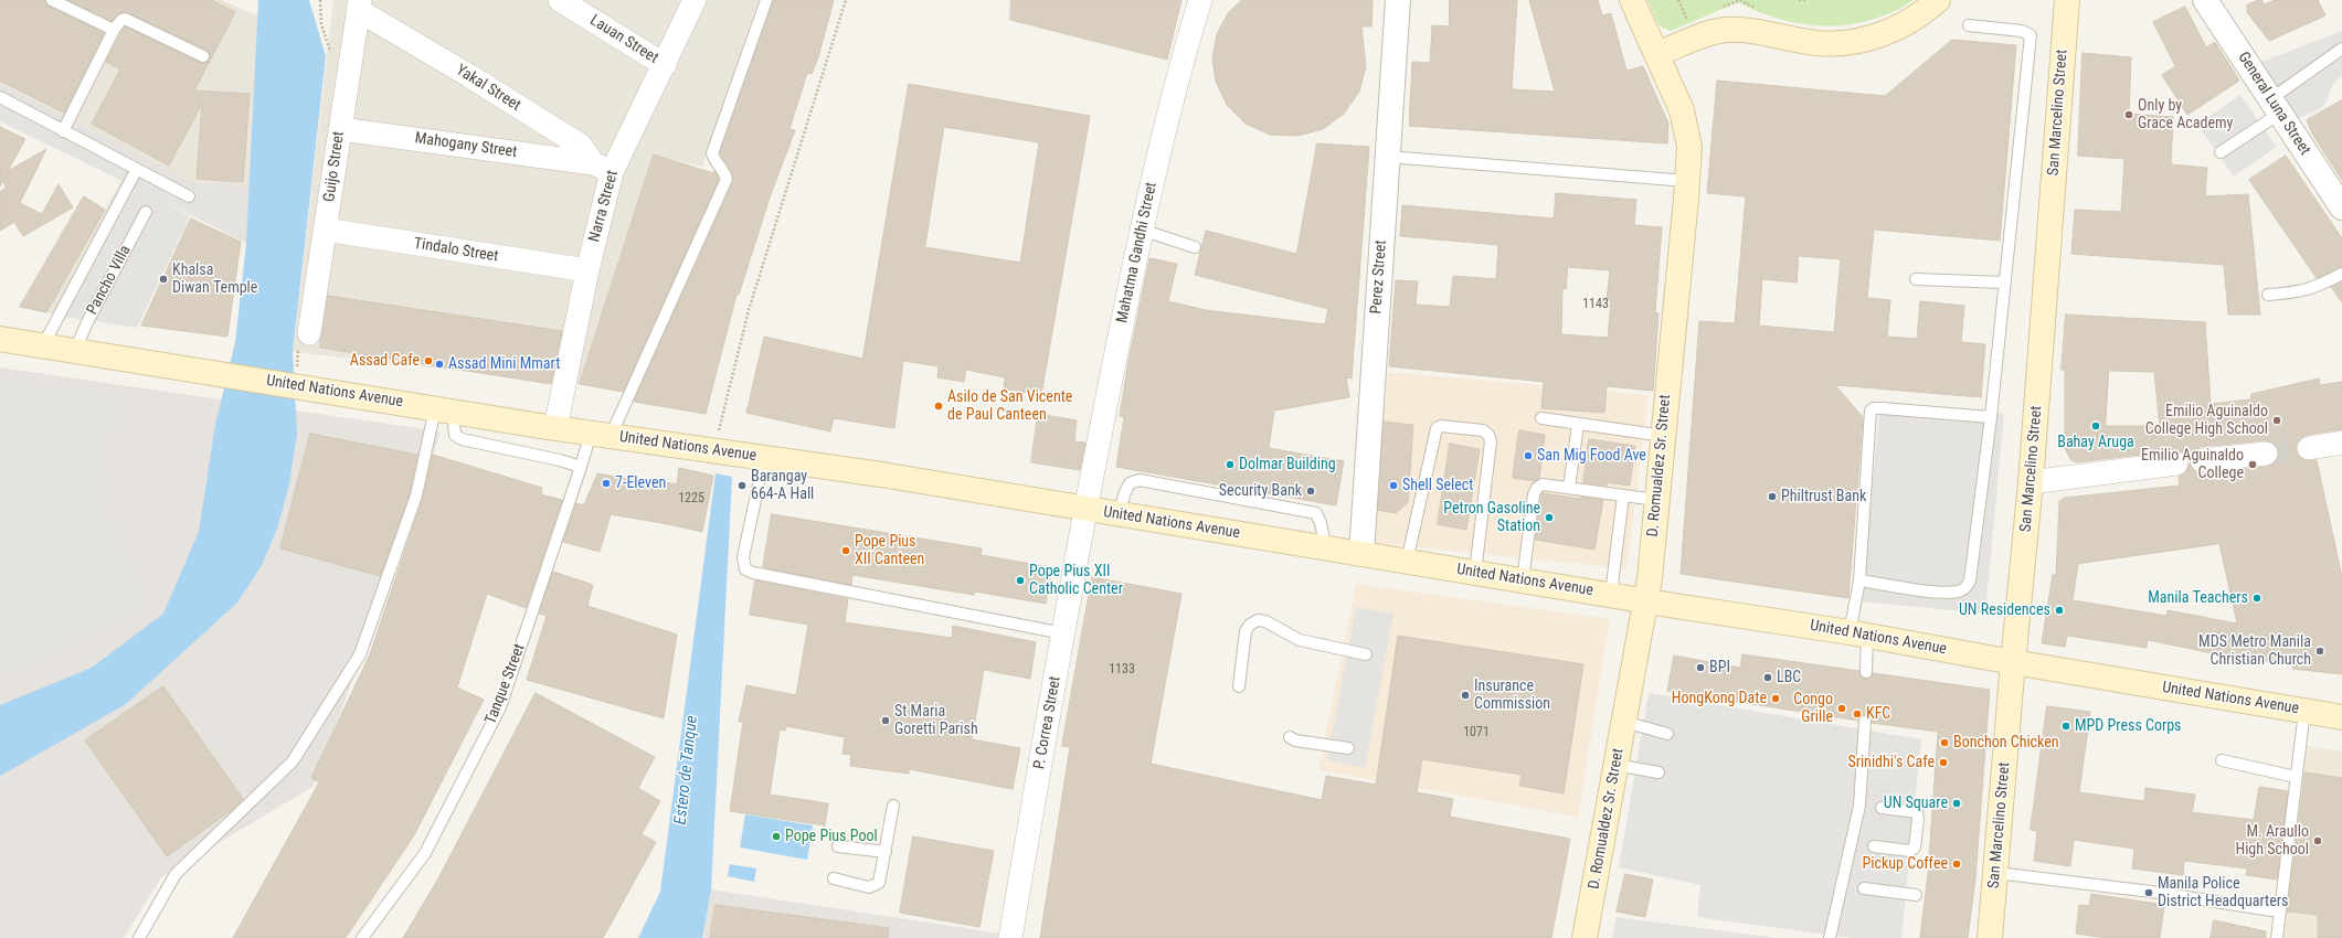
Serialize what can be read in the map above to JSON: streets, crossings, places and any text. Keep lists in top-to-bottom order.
{
  "streets": {
    "main road": ["San Marcelino Street", "United Nations Avenue", "D. Romualdez Sr. Street"],
    "street": [
      "Lauan Street",
      "Yakal Street",
      "General Luna Street",
      "Mahogany Street",
      "Guijo Street",
      "Narra Street",
      "Tindalo Street",
      "Mahatma Gandhi Street",
      "Perez Street",
      "P. Correa Street"
    ],
    "lane": ["Pancho Villa", "Tanque Street"]
  },
  "crossings": [
    ["Lauan Street", "Narra Street"],
    ["Yakal Street", "Mahogany Street"],
    ["Yakal Street", "Guijo Street"],
    ["Yakal Street", "Narra Street"],
    ["San Marcelino Street", "United Nations Avenue"],
    ["Mahogany Street", "Guijo Street"],
    ["Mahogany Street", "Narra Street"],
    ["Guijo Street", "Tindalo Street"],
    ["Narra Street", "Tindalo Street"],
    ["Narra Street", "United Nations Avenue"],
    ["Mahatma Gandhi Street", "United Nations Avenue"],
    ["Mahatma Gandhi Street", "P. Correa Street"],
    ["Perez Street", "United Nations Avenue"],
    ["Pancho Villa", "United Nations Avenue"],
    ["United Nations Avenue", "D. Romualdez Sr. Street"],
    ["United Nations Avenue", "Tanque Street"],
    ["United Nations Avenue", "P. Correa Street"]
  ],
  "water": ["Estero de Tanque"],
  "places": [
    "Only by Grace Academy",
    "Khalsa Diwan Temple",
    "Assad Cafe",
    "Assad Mini Mmart",
    "Asilo de San Vicente de Paul Canteen",
    "Emilio Aguinaldo College High School",
    "Bahay Aruga",
    "San Mig Food Ave",
    "Dolmar Building",
    "Emilio Aguinaldo College",
    "7-Eleven",
    "Barangay 664-A Hall",
    "Shell Select",
    "Security Bank",
    "Philtrust Bank",
    "Petron Gasoline Station",
    "Pope Pius XII Canteen",
    "Pope Pius XII Catholic Center",
    "Manila Teachers",
    "UN Residences",
    "MDS Metro Manila Christian Church",
    "BPI",
    "LBC",
    "Insurance Commission",
    "HongKong Date",
    "Congo Grille",
    "KFC",
    "St Maria Goretti Parish",
    "MPD Press Corps",
    "Bonchon Chicken",
    "Srinidhi's Cafe",
    "UN Square",
    "Pope Pius Pool",
    "M. Araullo High School",
    "Pickup Coffee",
    "Manila Police District Headquarters"
  ],
  "house_numbers": [
    "1143",
    "1225",
    "1133",
    "1071"
  ]
}
